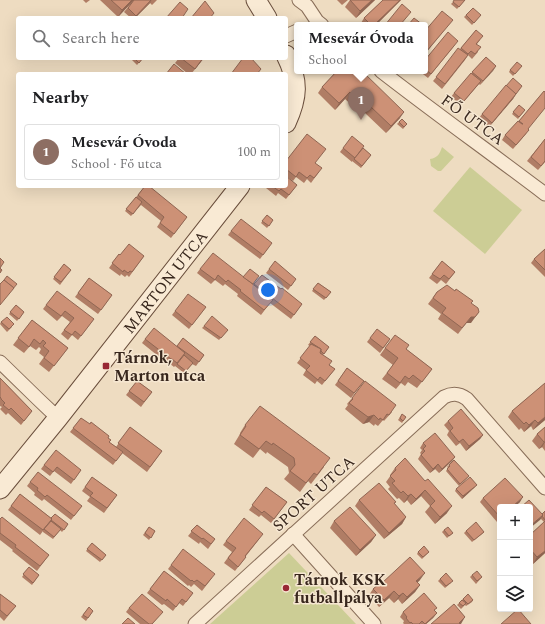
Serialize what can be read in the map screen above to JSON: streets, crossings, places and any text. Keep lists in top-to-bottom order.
{
  "streets": {
    "street": ["FŐ UTCA", "MARTON UTCA", "SPORT UTCA"]
  },
  "places": {
    "transit": ["Tárnok, Marton utca"],
    "other": ["Tárnok KSK futballpálya"]
  },
  "page": {
    "search": "Search here",
    "popup": ["Mesevár Óvoda", "School"],
    "heading": "Nearby",
    "pins": "1",
    "list": [
      {
        "mark": "1",
        "name": "Mesevár Óvoda",
        "note": "School · Fő utca",
        "value": "100 m"
      }
    ],
    "map_buttons": ["+", "−"]
  }
}
